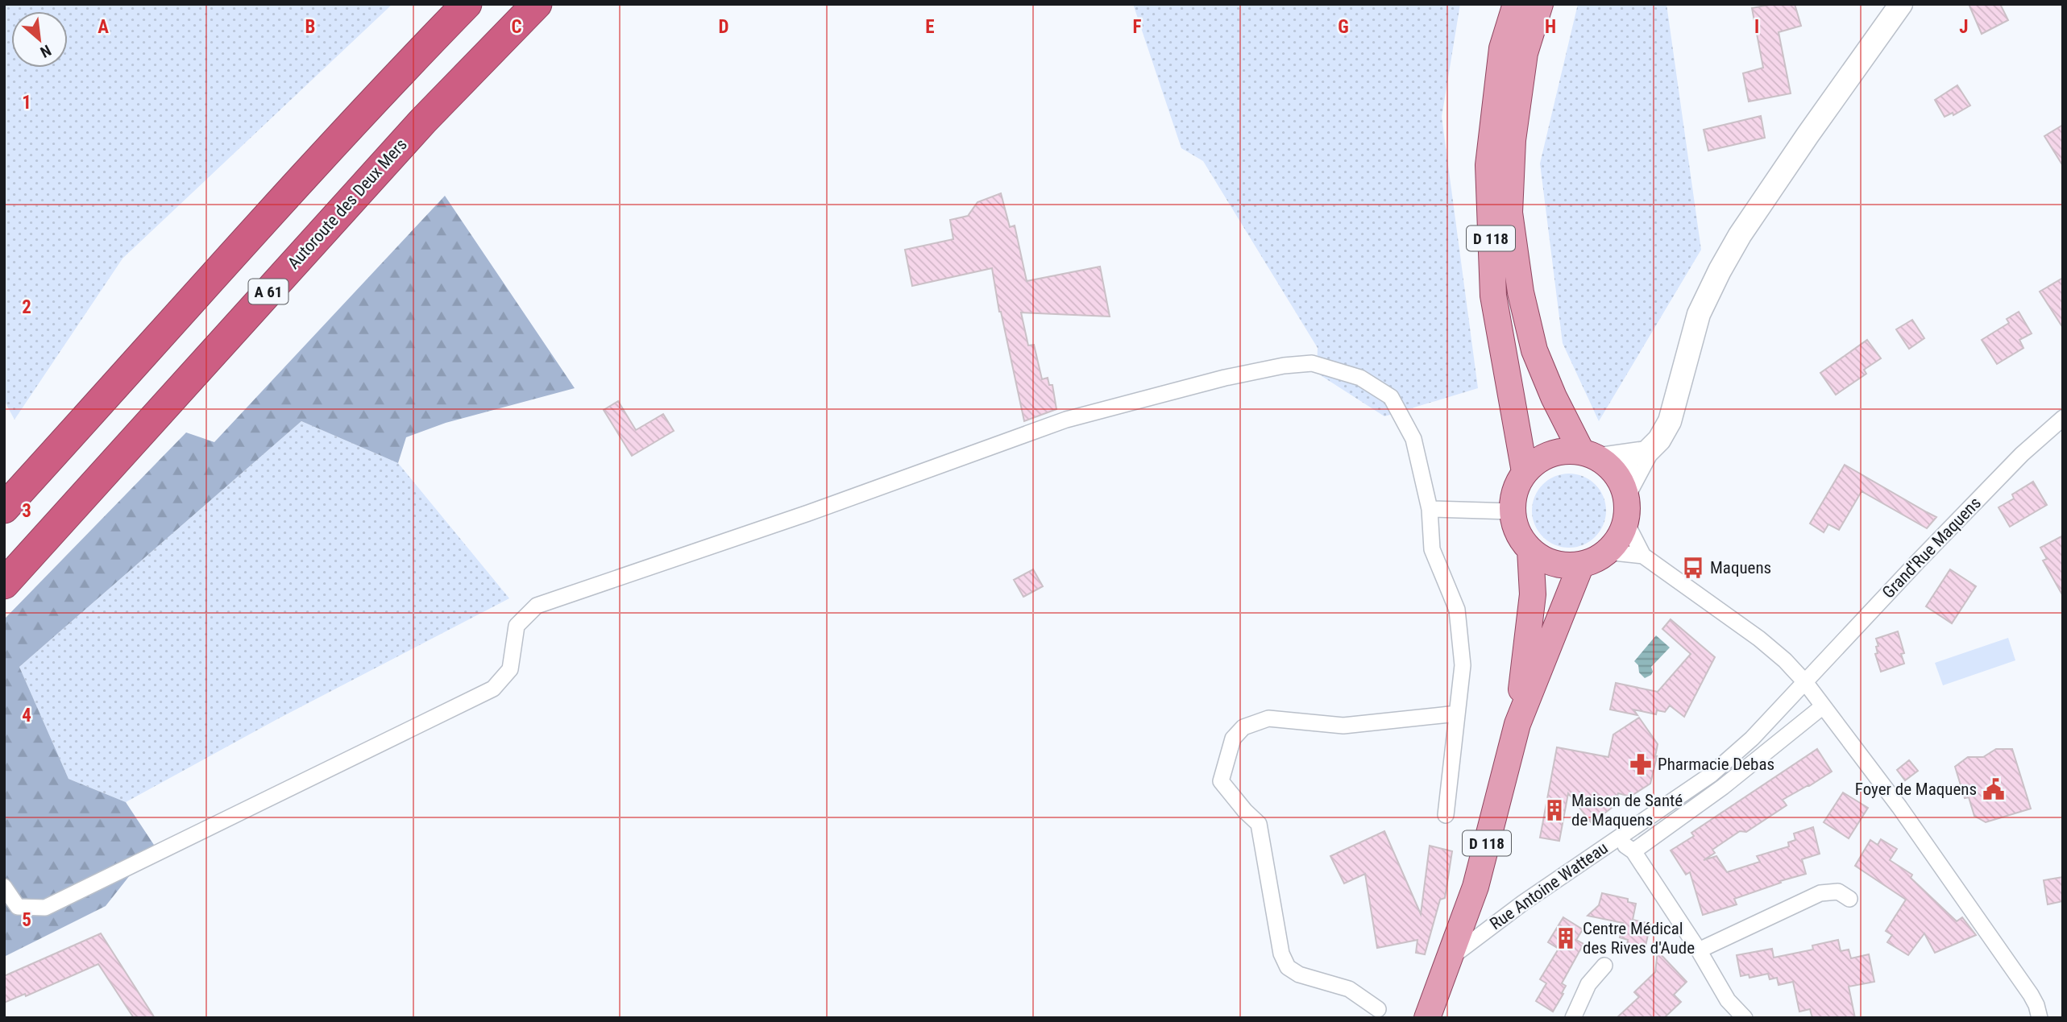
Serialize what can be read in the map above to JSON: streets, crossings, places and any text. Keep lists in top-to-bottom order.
{
  "streets": {
    "highway": ["Autoroute des Deux Mers", "A 61"],
    "main road": ["D 118"],
    "street": ["Grand'Rue Maquens", "Rue Antoine Watteau"]
  },
  "crossings": [
    ["D 118", "Rue Antoine Watteau"],
    ["Grand'Rue Maquens", "Rue Antoine Watteau"]
  ],
  "places": {
    "bus stop": ["Maquens"],
    "pharmacy": ["Pharmacie Debas"],
    "public building": ["Foyer de Maquens"],
    "building": ["Maison de Santé de Maquens", "Centre Médical des Rives d'Aude"]
  },
  "north": "bottom right",
  "grid": {
    "columns": [
      "A",
      "B",
      "C",
      "D",
      "E",
      "F",
      "G",
      "H",
      "I",
      "J"
    ],
    "rows": [
      "1",
      "2",
      "3",
      "4",
      "5"
    ]
  }
}
